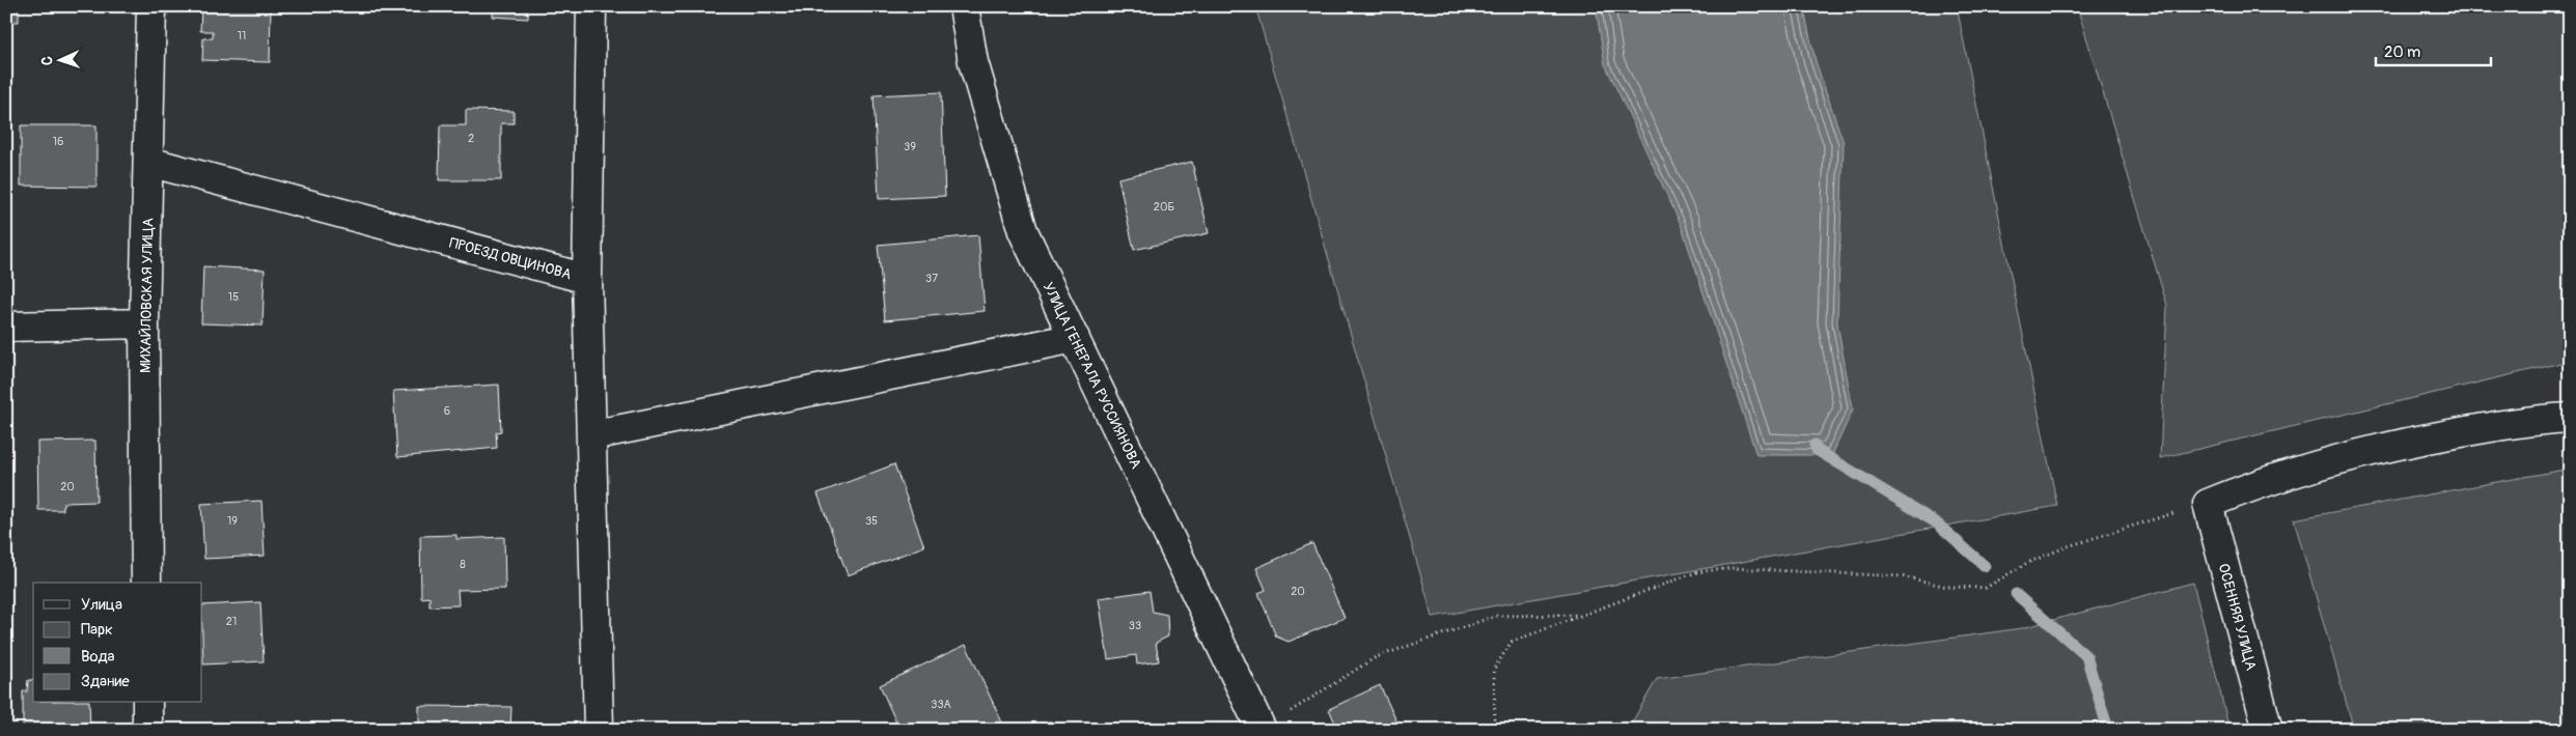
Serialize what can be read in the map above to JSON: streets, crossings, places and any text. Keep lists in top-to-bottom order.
{
  "streets": {
    "street": [
      "ПРОЕЗД ОВЦИНОВА",
      "МИХАЙЛОВСКАЯ УЛИЦА",
      "УЛИЦА ГЕНЕРАЛА РУССИЯНОВА",
      "ОСЕННЯЯ УЛИЦА"
    ]
  },
  "crossings": [
    ["ПРОЕЗД ОВЦИНОВА", "МИХАЙЛОВСКАЯ УЛИЦА"]
  ],
  "house_numbers": [
    "11",
    "2",
    "16",
    "39",
    "20Б",
    "37",
    "15",
    "6",
    "20",
    "19",
    "35",
    "8",
    "20",
    "21",
    "33",
    "33А"
  ],
  "legend": [
    "Улица",
    "Парк",
    "Вода",
    "Здание"
  ],
  "scale_bar": "20 m",
  "north": "left"
}
